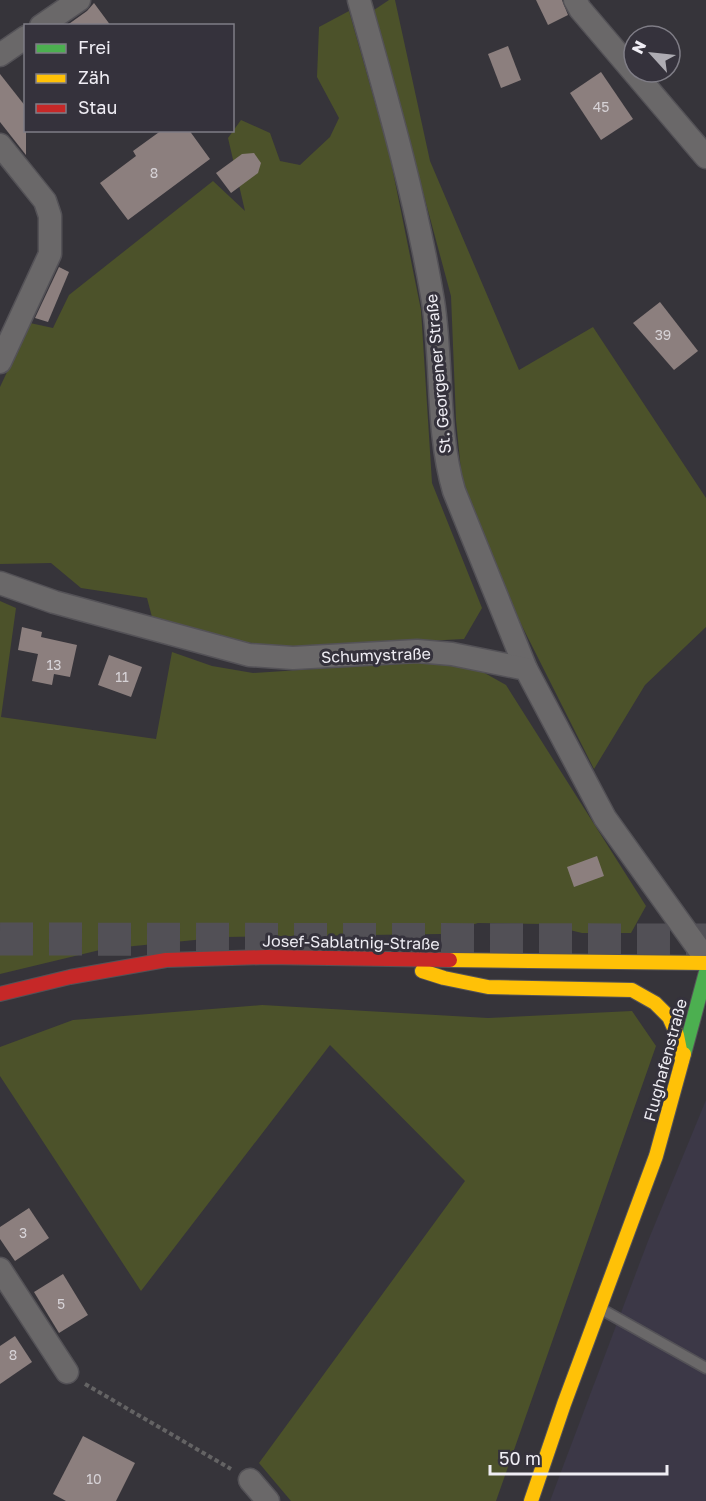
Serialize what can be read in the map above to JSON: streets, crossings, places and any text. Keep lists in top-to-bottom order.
{
  "streets": {
    "street": [
      "St. Georgener Straße",
      "Schumystraße",
      "Josef-Sablatnig-Straße",
      "Flughafenstraße"
    ]
  },
  "crossings": [
    ["St. Georgener Straße", "Schumystraße"]
  ],
  "house_numbers": [
    "45",
    "8",
    "39",
    "13",
    "11",
    "3",
    "5",
    "8",
    "10"
  ],
  "legend": ["Frei", "Zäh", "Stau"],
  "scale_bar": "50 m",
  "north": "top left"
}
